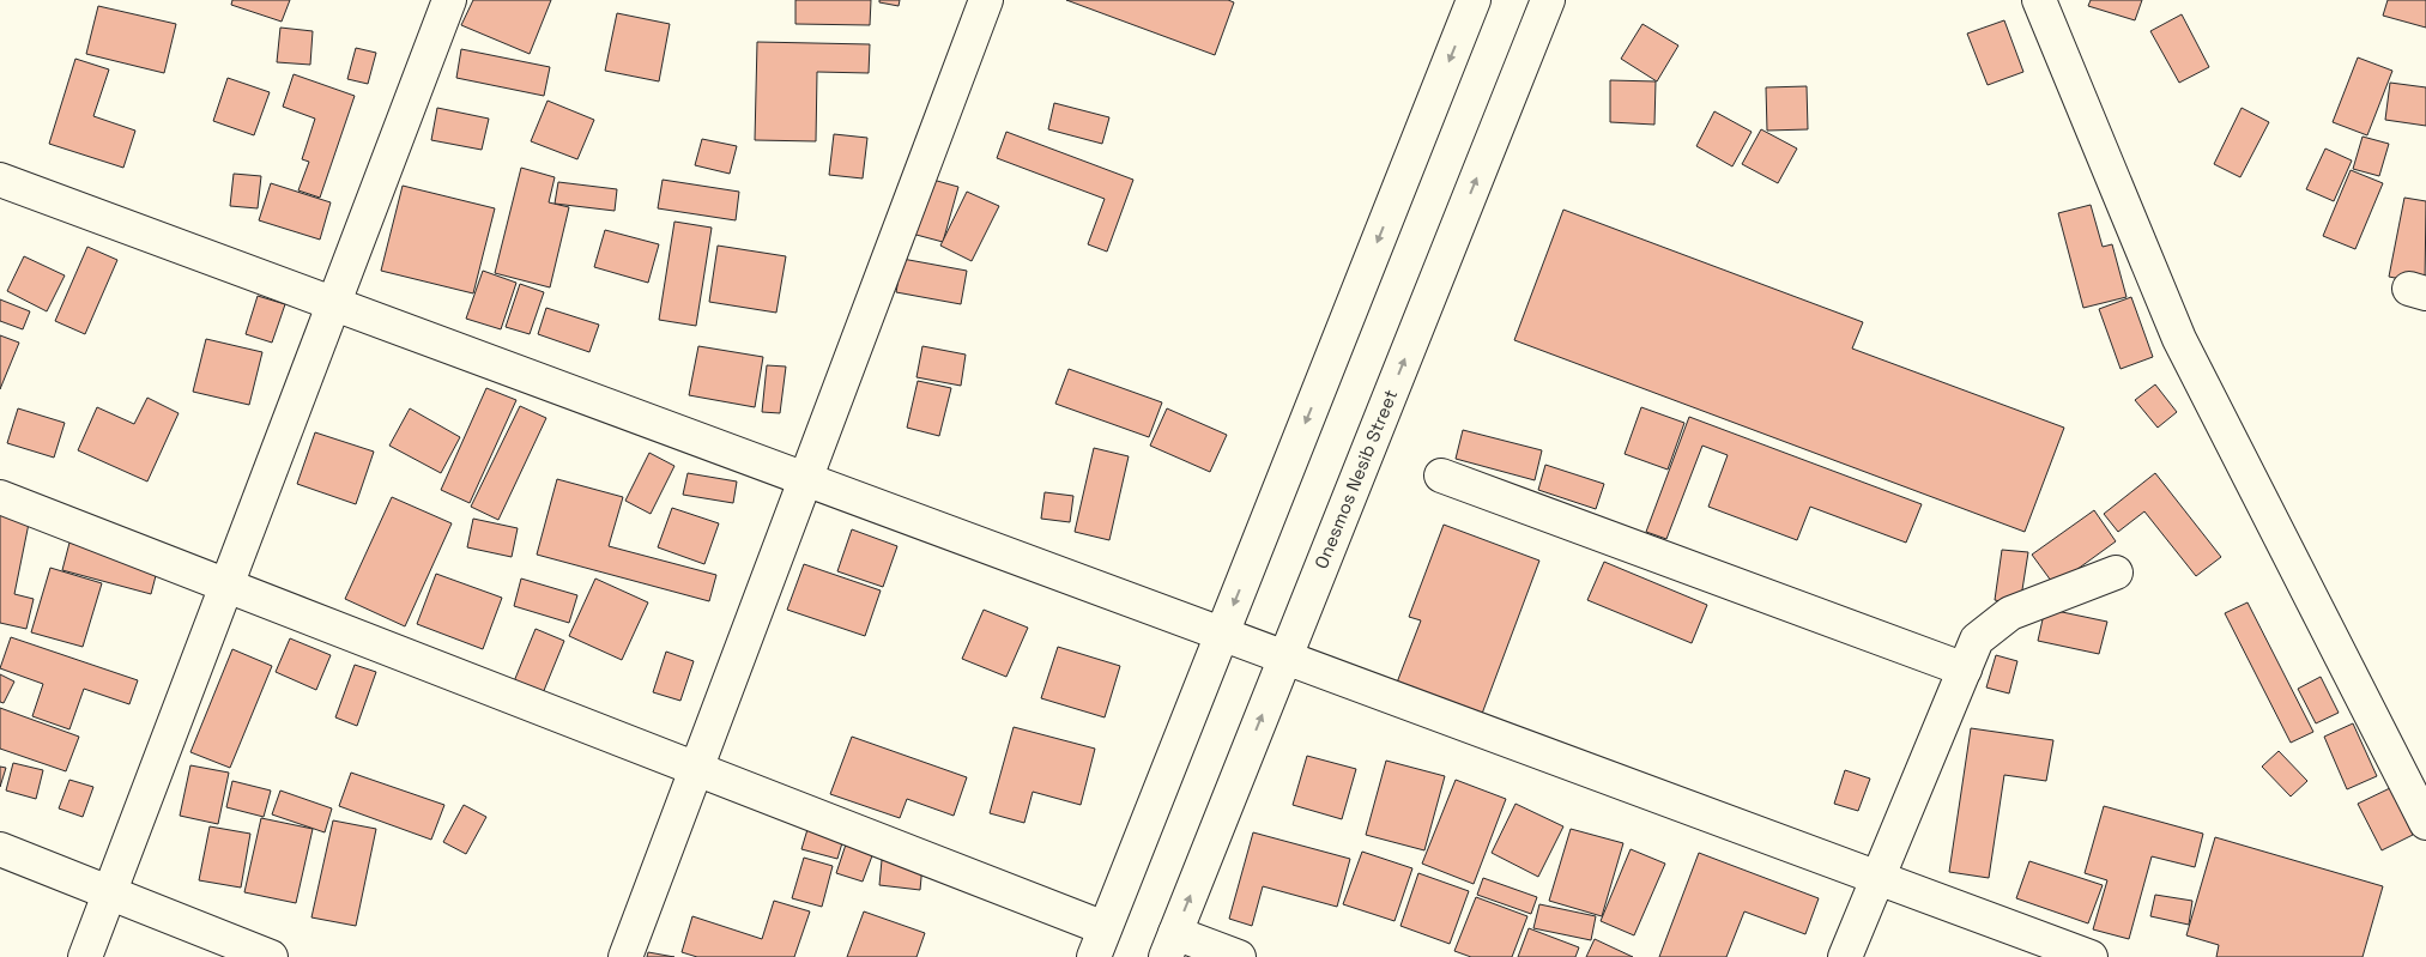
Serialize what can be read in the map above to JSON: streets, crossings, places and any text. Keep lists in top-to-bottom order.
{
  "streets": {
    "street": ["Onesmos Nesib Street"]
  }
}
